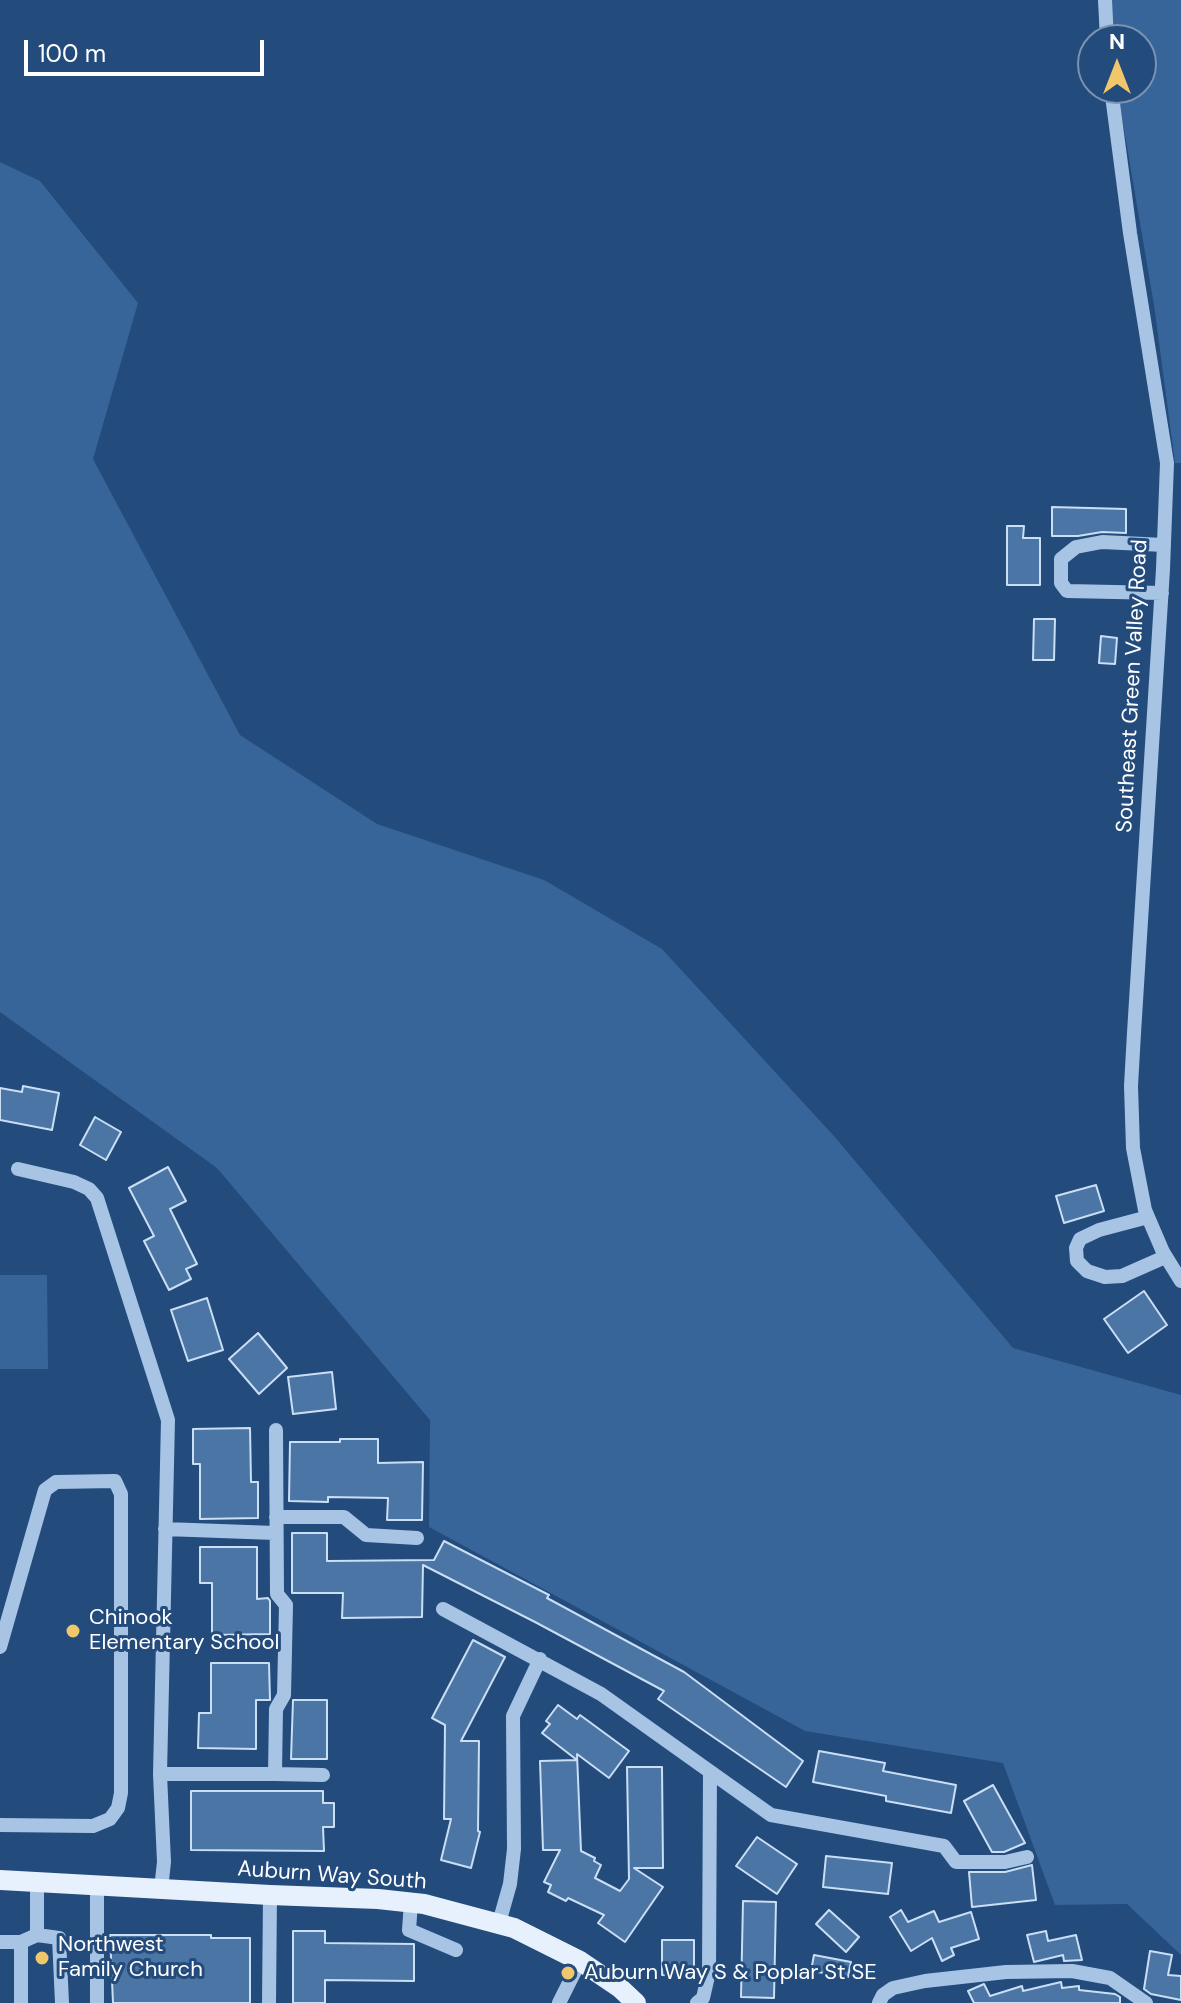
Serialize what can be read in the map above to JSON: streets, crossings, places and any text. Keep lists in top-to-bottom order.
{
  "streets": {
    "main road": ["Auburn Way South"],
    "street": ["Southeast Green Valley Road"]
  },
  "places": ["Chinook Elementary School", "Northwest Family Church", "Auburn Way S & Poplar St SE"],
  "scale_bar": "100 m",
  "north": "top"
}
